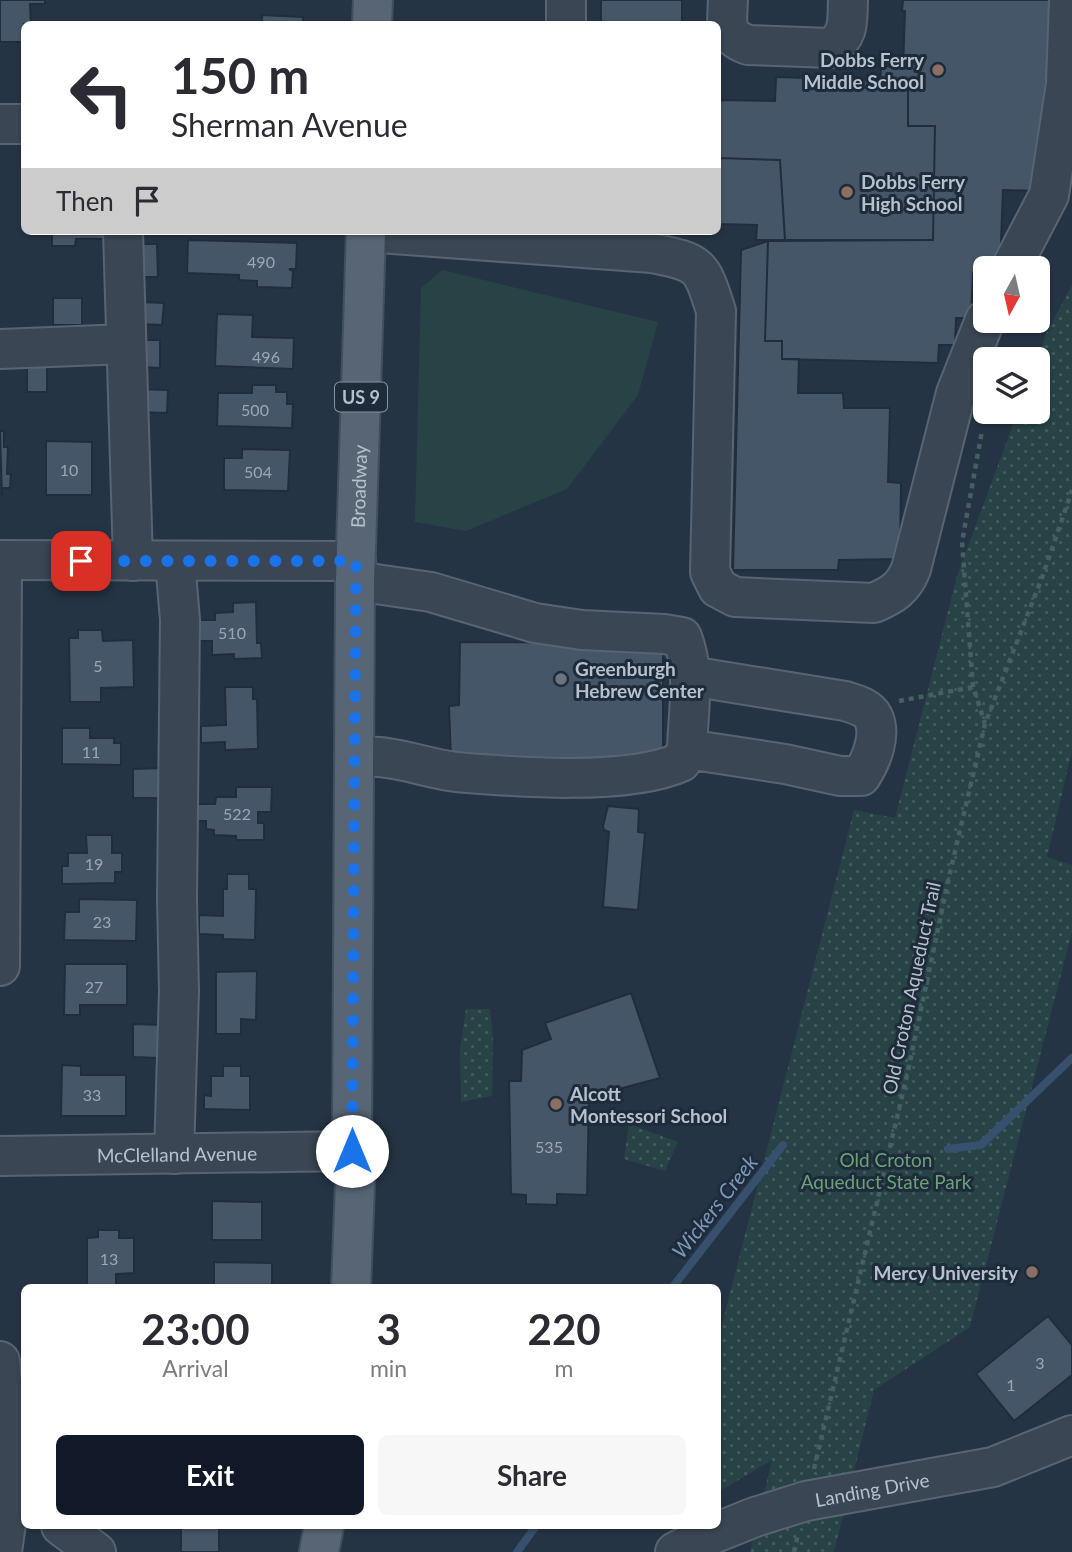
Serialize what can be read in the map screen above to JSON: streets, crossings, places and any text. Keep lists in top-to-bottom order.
{
  "streets": {
    "main road": ["US 9", "Broadway"],
    "street": ["McClelland Avenue", "Landing Drive"],
    "path": ["Old Croton Aqueduct Trail"]
  },
  "crossings": [
    ["Broadway", "McClelland Avenue"],
    ["Old Croton Aqueduct Trail", "Landing Drive"]
  ],
  "water": ["Wickers Creek"],
  "parks": ["Old Croton Aqueduct State Park"],
  "places": [
    "Dobbs Ferry Middle School",
    "Dobbs Ferry High School",
    "Greenburgh Hebrew Center",
    "Alcott Montessori School",
    "Mercy University"
  ],
  "house_numbers": [
    "490",
    "496",
    "500",
    "10",
    "504",
    "510",
    "5",
    "11",
    "522",
    "19",
    "23",
    "27",
    "33",
    "535",
    "13",
    "3",
    "1"
  ],
  "north": "bottom",
  "page": {
    "turn": ["150 m", "Sherman Avenue"],
    "then": "Then",
    "eta": [
      "23:00",
      "Arrival",
      "3",
      "min",
      "220",
      "m"
    ],
    "buttons": ["Exit", "Share"]
  }
}
